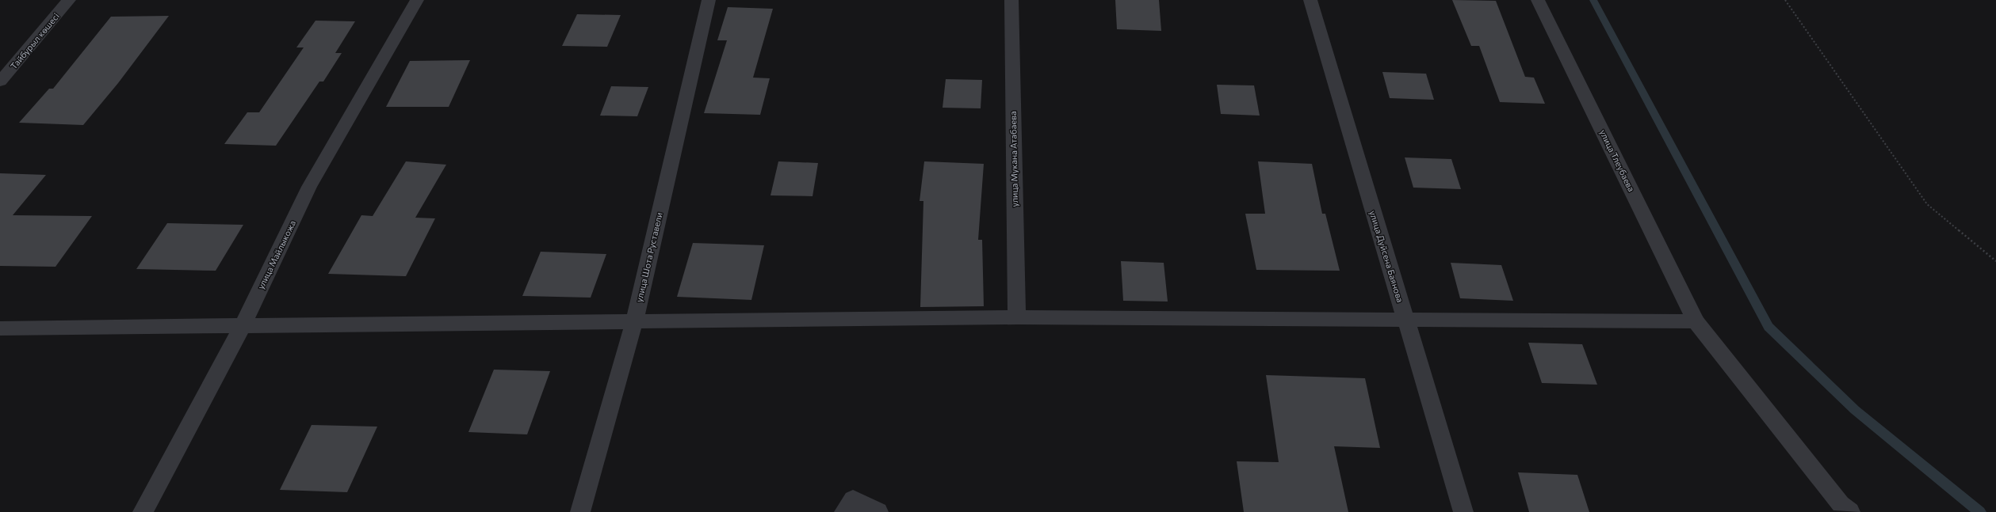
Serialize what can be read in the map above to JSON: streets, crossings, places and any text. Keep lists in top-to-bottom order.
{
  "streets": {
    "street": [
      "Тайбурыл көшесі",
      "улица Мукана Атабаева",
      "улица Тлеубаева",
      "улица Майлыкожа",
      "улица Дуйсена Баянова",
      "улица Шота Руставели"
    ]
  }
}
